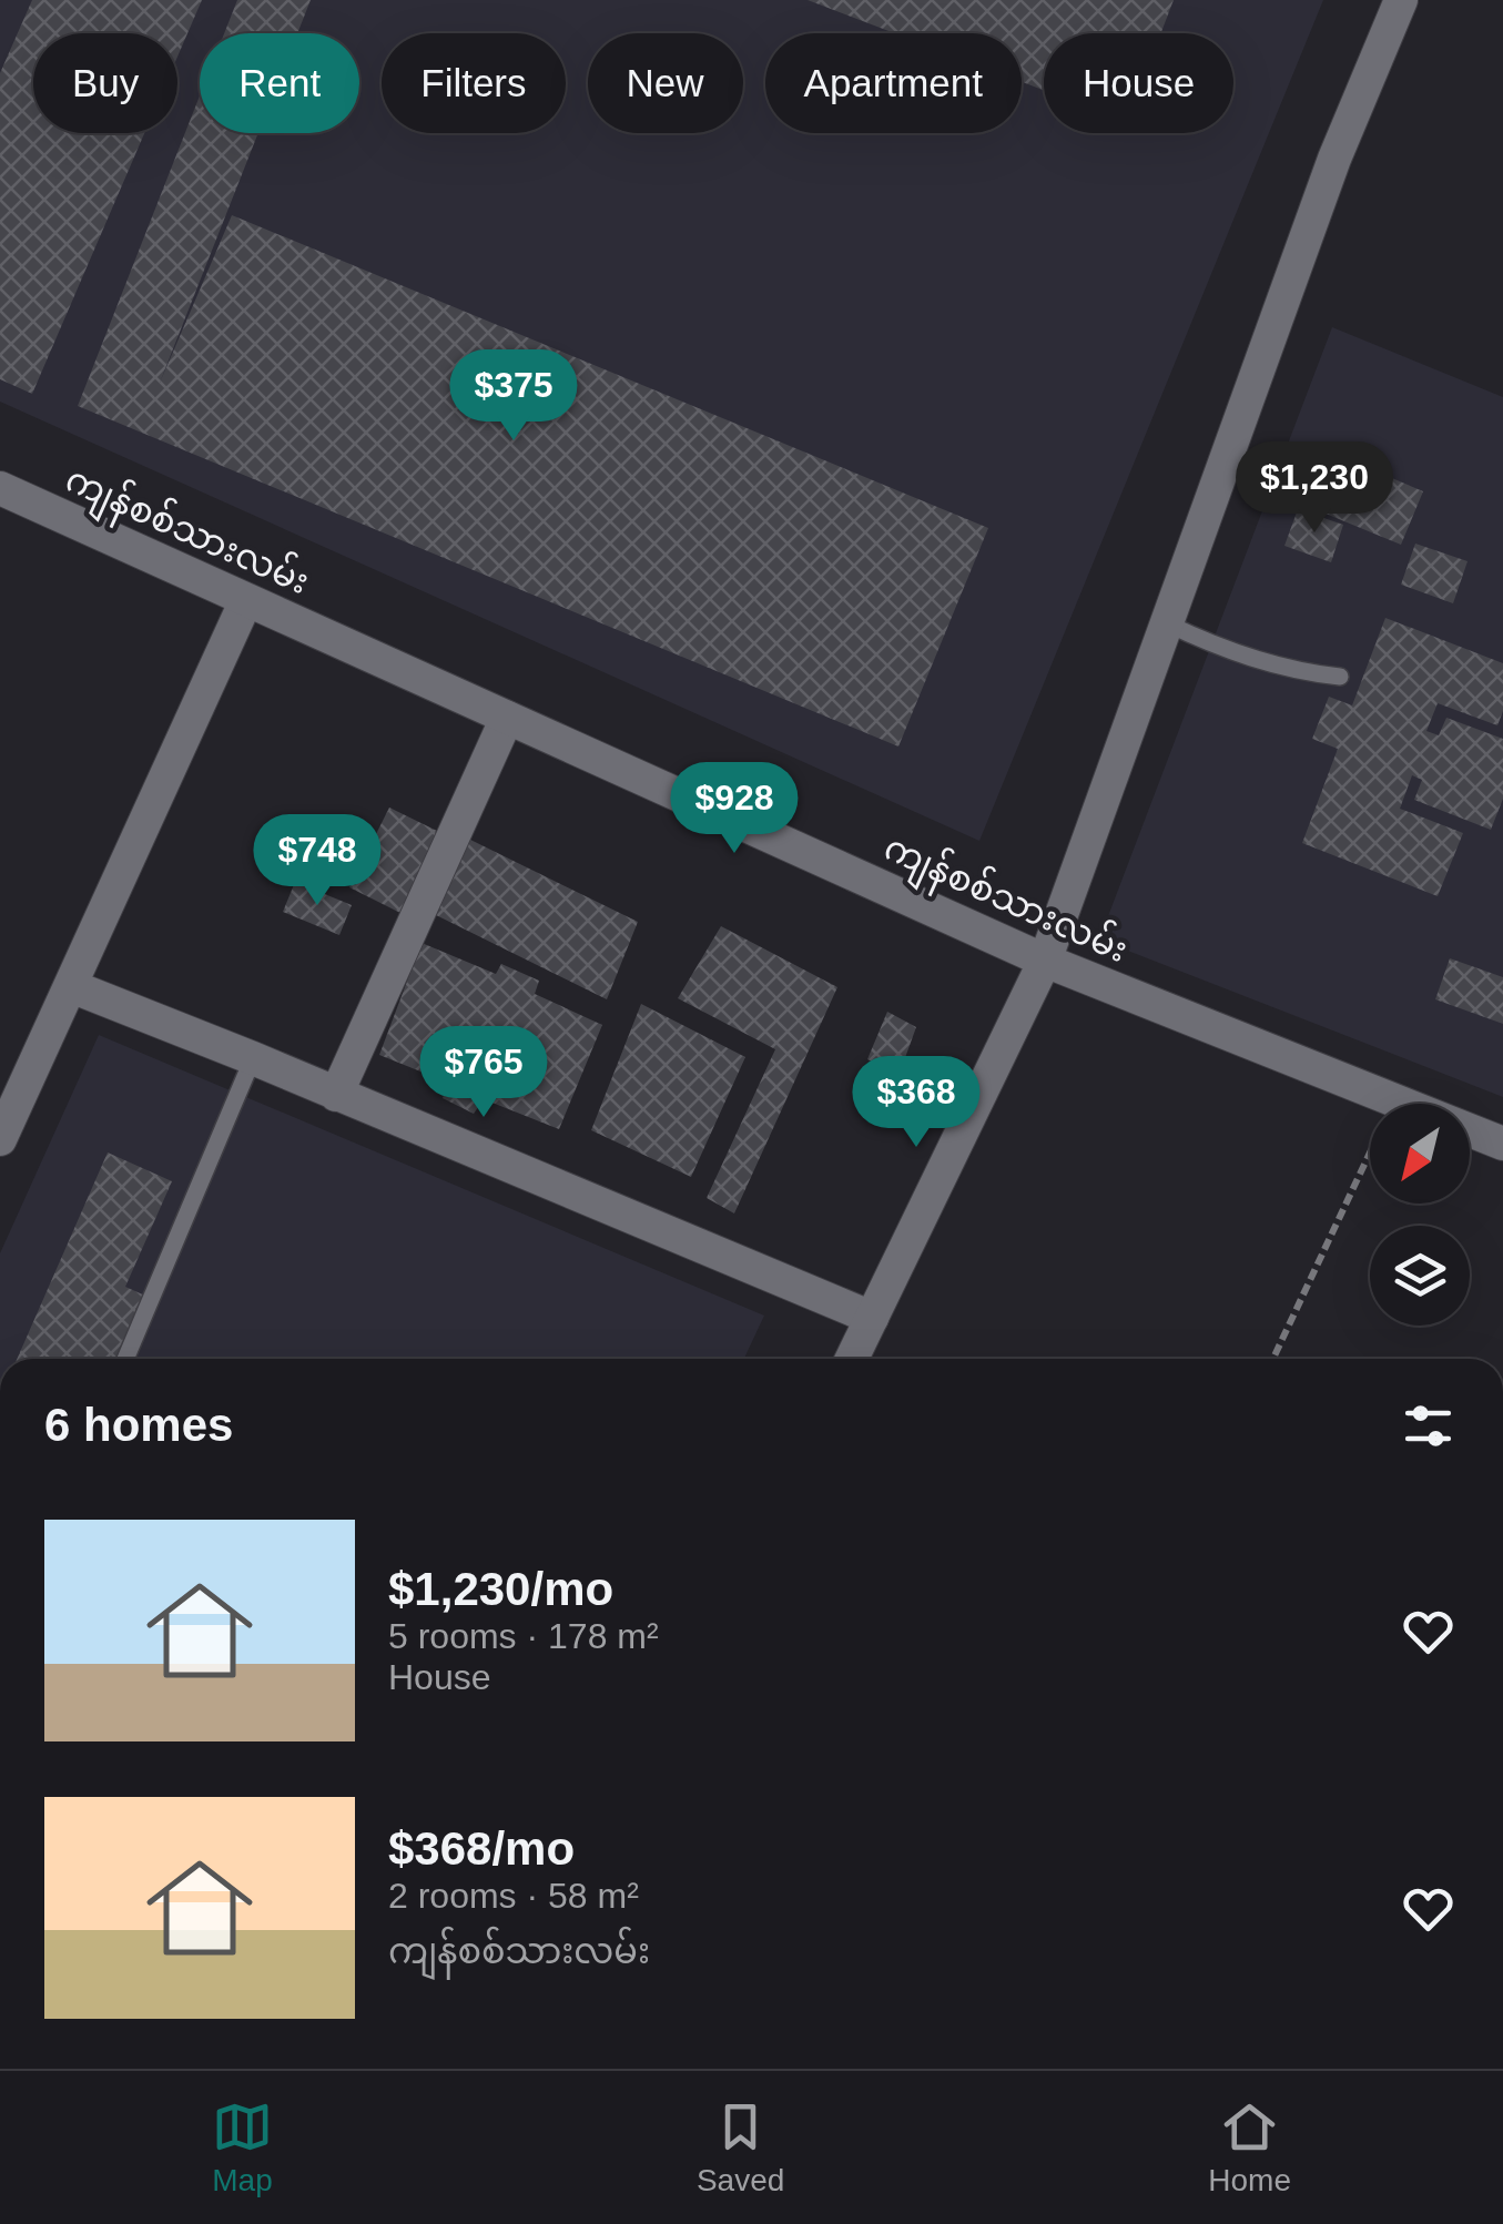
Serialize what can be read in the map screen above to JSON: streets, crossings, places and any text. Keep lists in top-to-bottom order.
{
  "streets": {
    "street": ["ကျန်စစ်သားလမ်း"]
  },
  "north": "bottom left",
  "page": {
    "chip": [
      "Buy",
      "Rent",
      "Filters",
      "New",
      "Apartment",
      "House"
    ],
    "price": [
      "$375",
      "$1,230",
      "$928",
      "$748",
      "$765",
      "$368"
    ],
    "heading": "6 homes",
    "list": [
      {
        "name": "$1,230/mo",
        "note": "5 rooms · 178 m² · House"
      },
      {
        "name": "$368/mo",
        "note": "2 rooms · 58 m² · ကျန်စစ်သားလမ်း"
      }
    ],
    "tabs": ["Map", "Saved", "Home"]
  }
}
